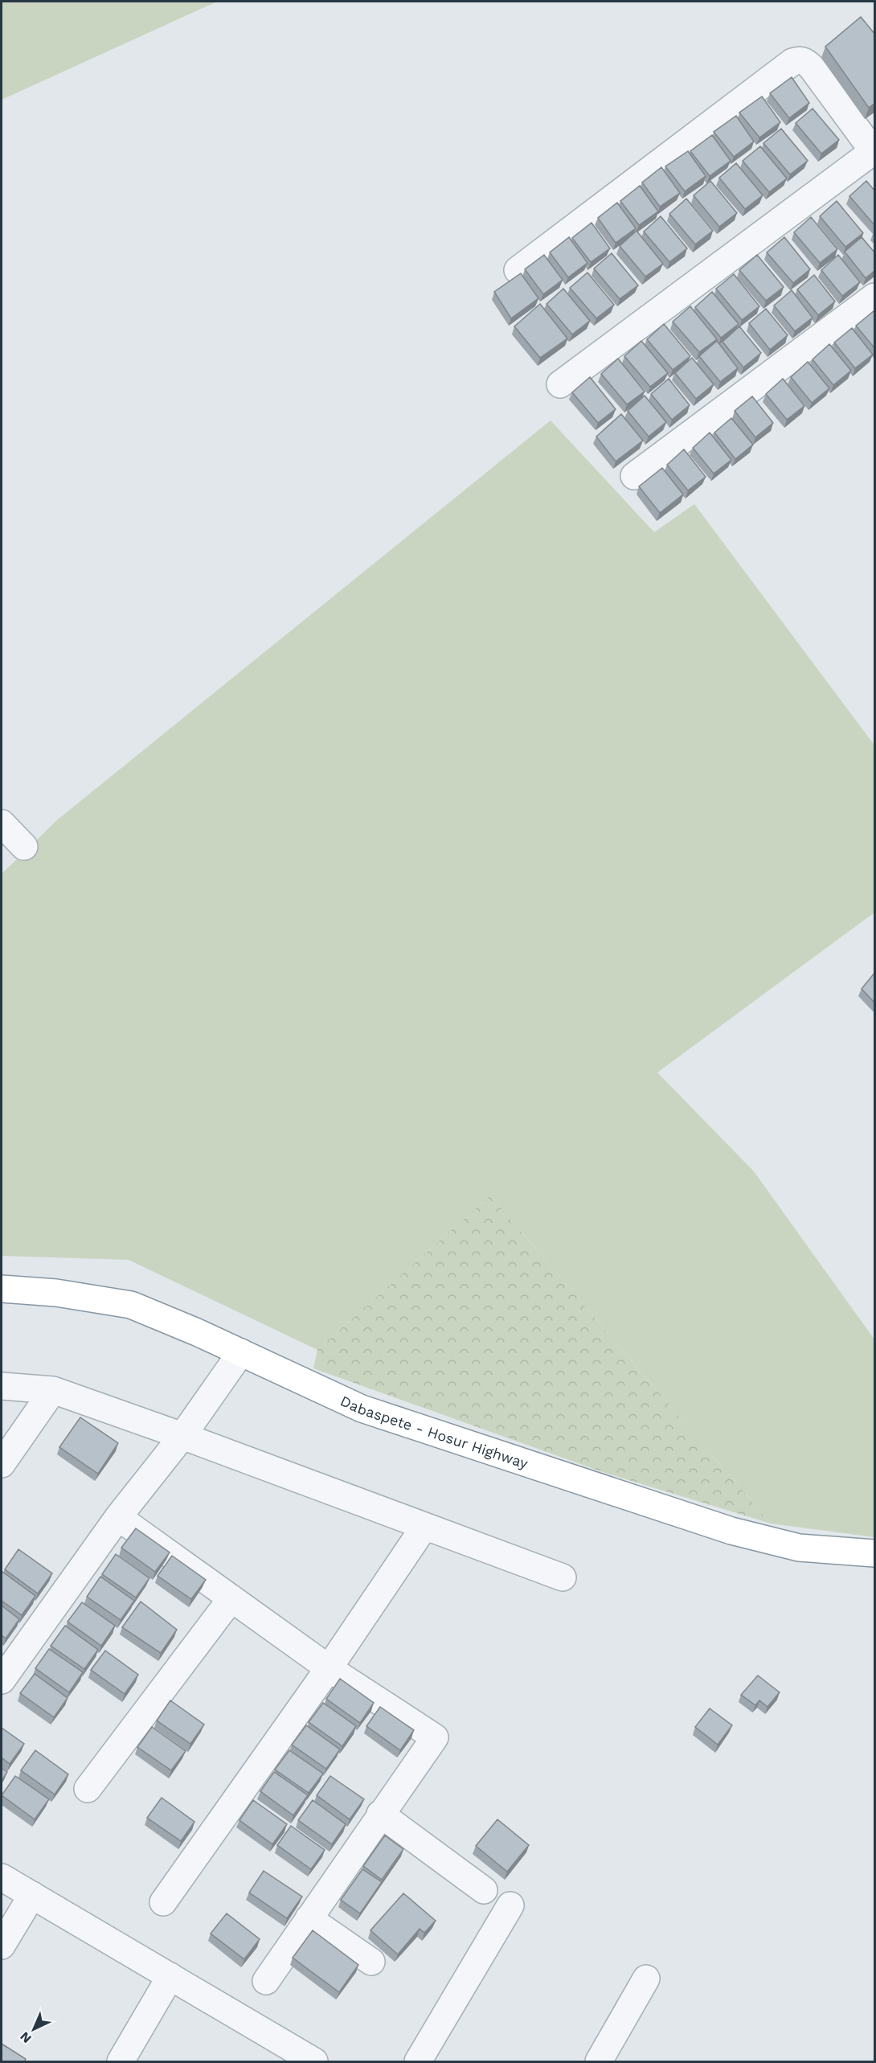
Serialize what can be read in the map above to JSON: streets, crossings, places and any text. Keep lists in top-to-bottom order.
{
  "streets": {
    "highway": ["Dabaspete - Hosur Highway"]
  },
  "north": "bottom left"
}
